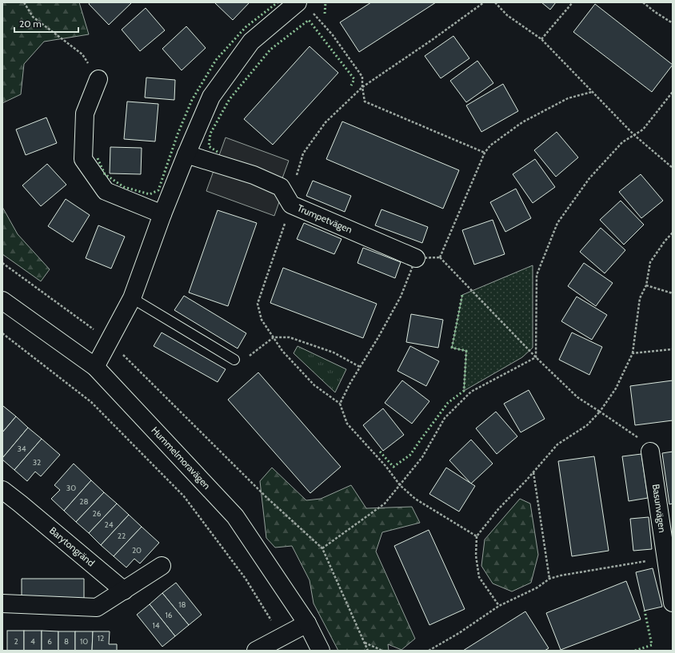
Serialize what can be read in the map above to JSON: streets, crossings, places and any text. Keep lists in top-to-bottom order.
{
  "streets": {
    "street": [
      "Trumpetvägen",
      "Hummelmoravägen",
      "Basunvägen",
      "Barytongränd"
    ]
  },
  "house_numbers": [
    "34",
    "32",
    "30",
    "28",
    "26",
    "24",
    "22",
    "20",
    "18",
    "16",
    "14",
    "12",
    "2",
    "4",
    "6",
    "8",
    "10"
  ],
  "scale_bar": "20 m"
}
